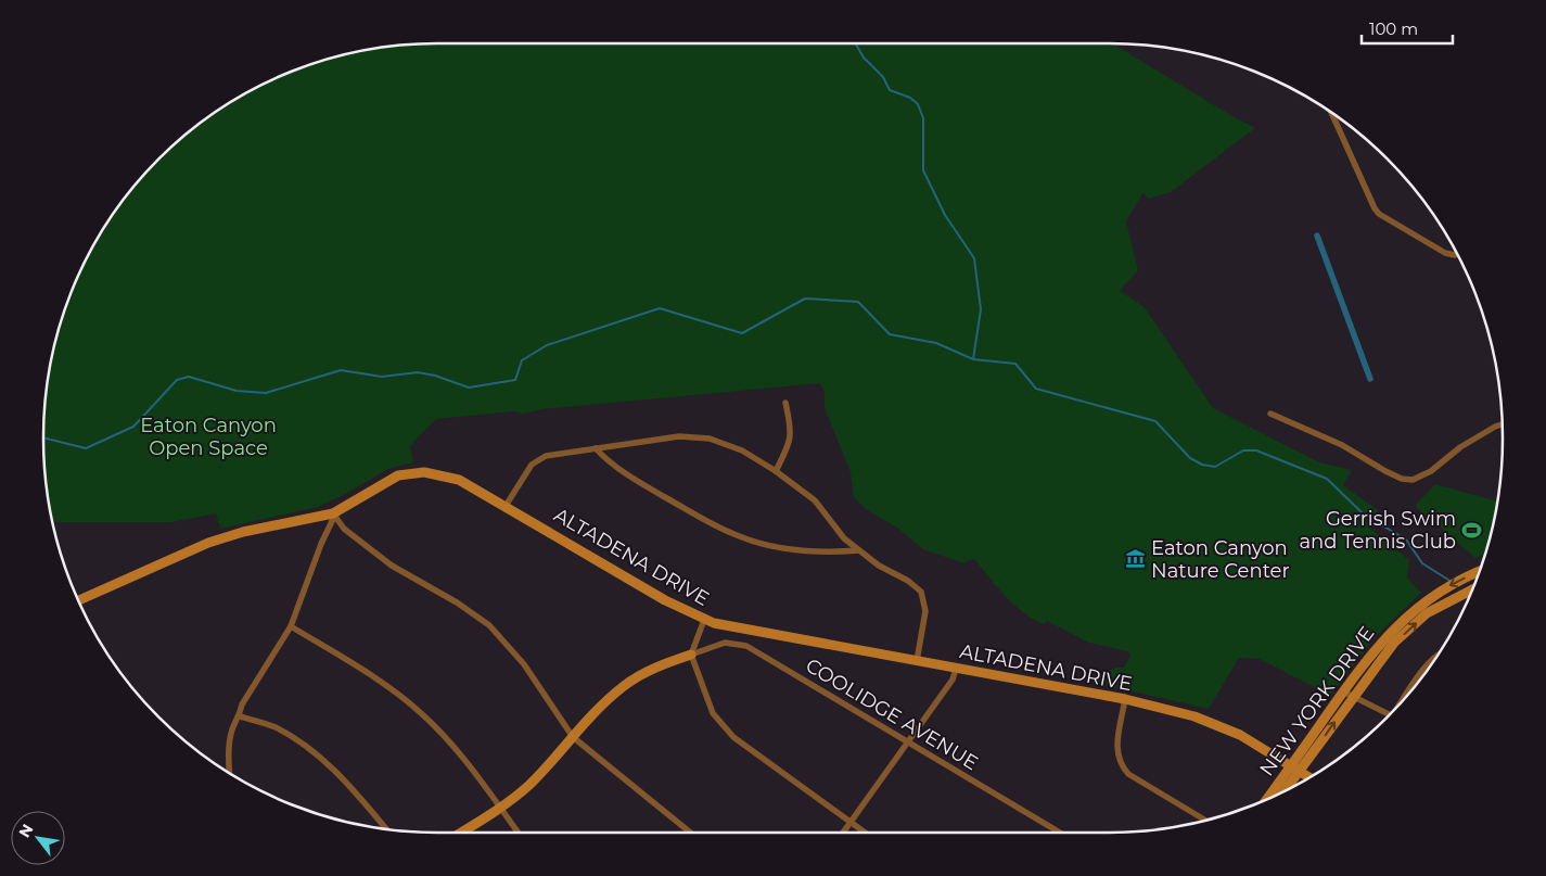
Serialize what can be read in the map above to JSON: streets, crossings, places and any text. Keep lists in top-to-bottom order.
{
  "streets": {
    "main road": ["ALTADENA DRIVE", "NEW YORK DRIVE"],
    "street": ["COOLIDGE AVENUE"]
  },
  "crossings": [
    ["ALTADENA DRIVE", "NEW YORK DRIVE"]
  ],
  "parks": ["Eaton Canyon Open Space"],
  "places": {
    "sports": ["Gerrish Swim and Tennis Club"],
    "museum": ["Eaton Canyon Nature Center"]
  },
  "scale_bar": "100 m",
  "north": "top left"
}
